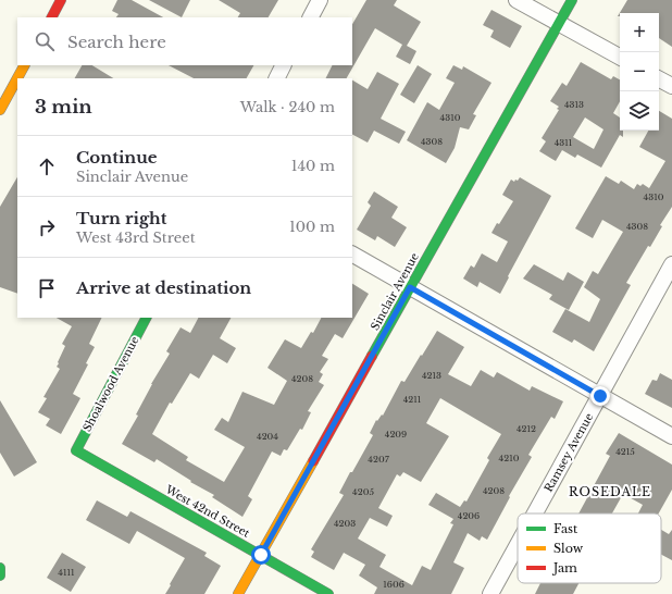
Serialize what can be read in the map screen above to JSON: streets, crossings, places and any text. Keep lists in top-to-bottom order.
{
  "streets": {
    "street": [
      "Sinclair Avenue",
      "Shoalwood Avenue",
      "Ramsey Avenue",
      "West 42nd Street"
    ]
  },
  "crossings": [
    ["Sinclair Avenue", "West 42nd Street"],
    ["Shoalwood Avenue", "West 42nd Street"]
  ],
  "districts": ["ROSEDALE"],
  "house_numbers": [
    "4313",
    "4310",
    "4308",
    "4311",
    "4310",
    "4308",
    "4213",
    "4208",
    "4211",
    "4212",
    "4209",
    "4204",
    "4215",
    "4210",
    "4207",
    "4208",
    "4205",
    "4206",
    "4203",
    "4111",
    "1606"
  ],
  "legend": ["Fast", "Slow", "Jam"],
  "page": {
    "map_buttons": ["+", "−"],
    "search": "Search here",
    "heading": ["3 min", "Walk · 240 m"],
    "list": [
      ["Continue", "Sinclair Avenue", "140 m"],
      ["Turn right", "West 43rd Street", "100 m"],
      "Arrive at destination"
    ]
  }
}
